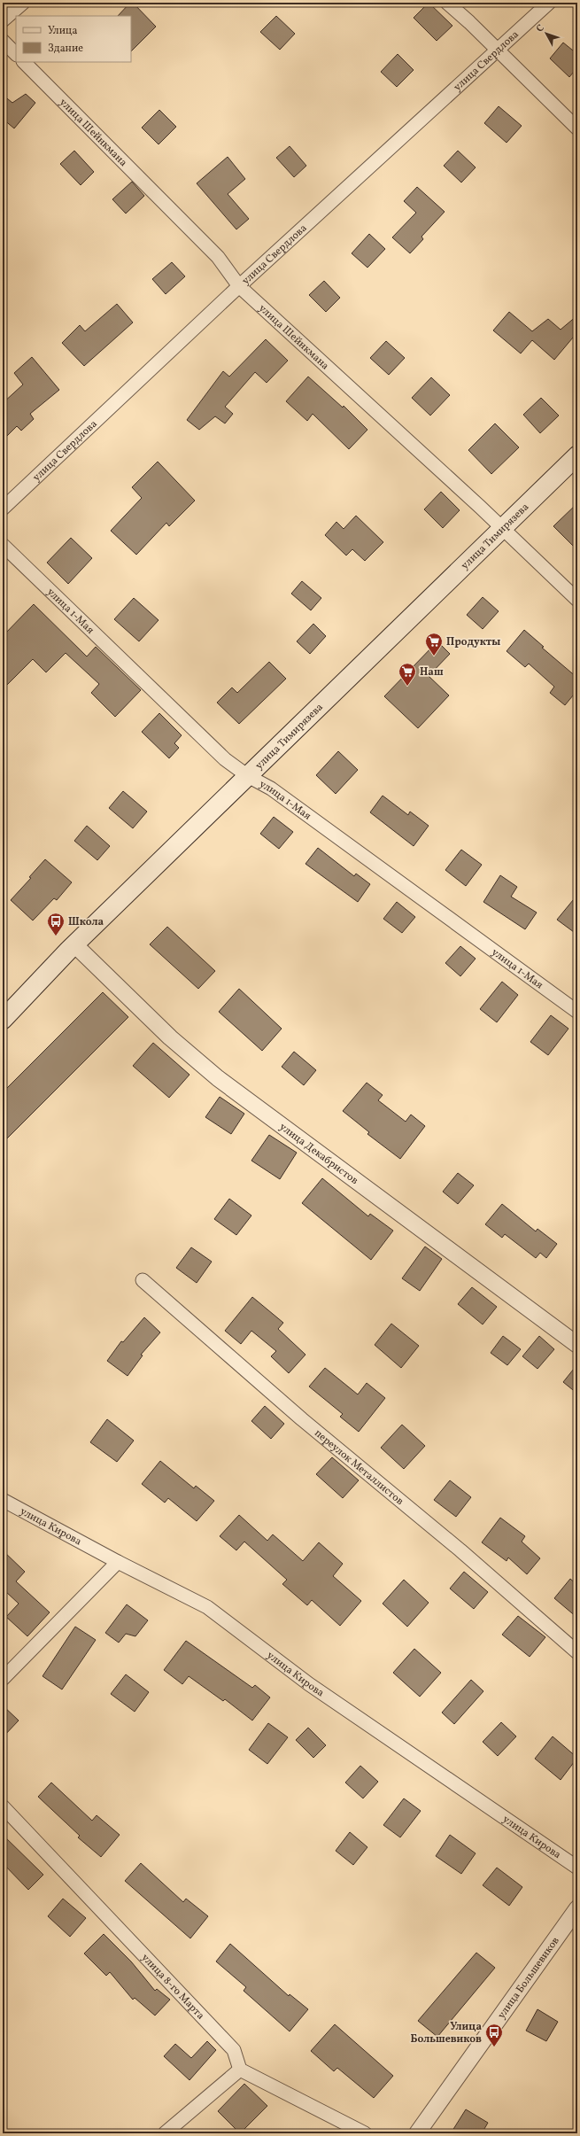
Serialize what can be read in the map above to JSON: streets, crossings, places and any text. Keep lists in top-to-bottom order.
{
  "streets": {
    "main road": ["улица Тимирязева"],
    "street": [
      "улица Свердлова",
      "улица Шейнкмана",
      "улица 1-Мая",
      "улица Декабристов",
      "переулок Металлистов",
      "улица Кирова",
      "улица Большевиков",
      "улица 8-го Марта"
    ]
  },
  "crossings": [
    ["улица Свердлова", "улица Шейнкмана"],
    ["улица Шейнкмана", "улица Тимирязева"],
    ["улица Тимирязева", "улица 1-Мая"],
    ["улица Тимирязева", "улица Декабристов"]
  ],
  "places": {
    "supermarket": ["Продукты", "Наш"],
    "bus stop": ["Школа", "Улица Большевиков"]
  },
  "legend": ["Улица", "Здание"],
  "north": "top left"
}
